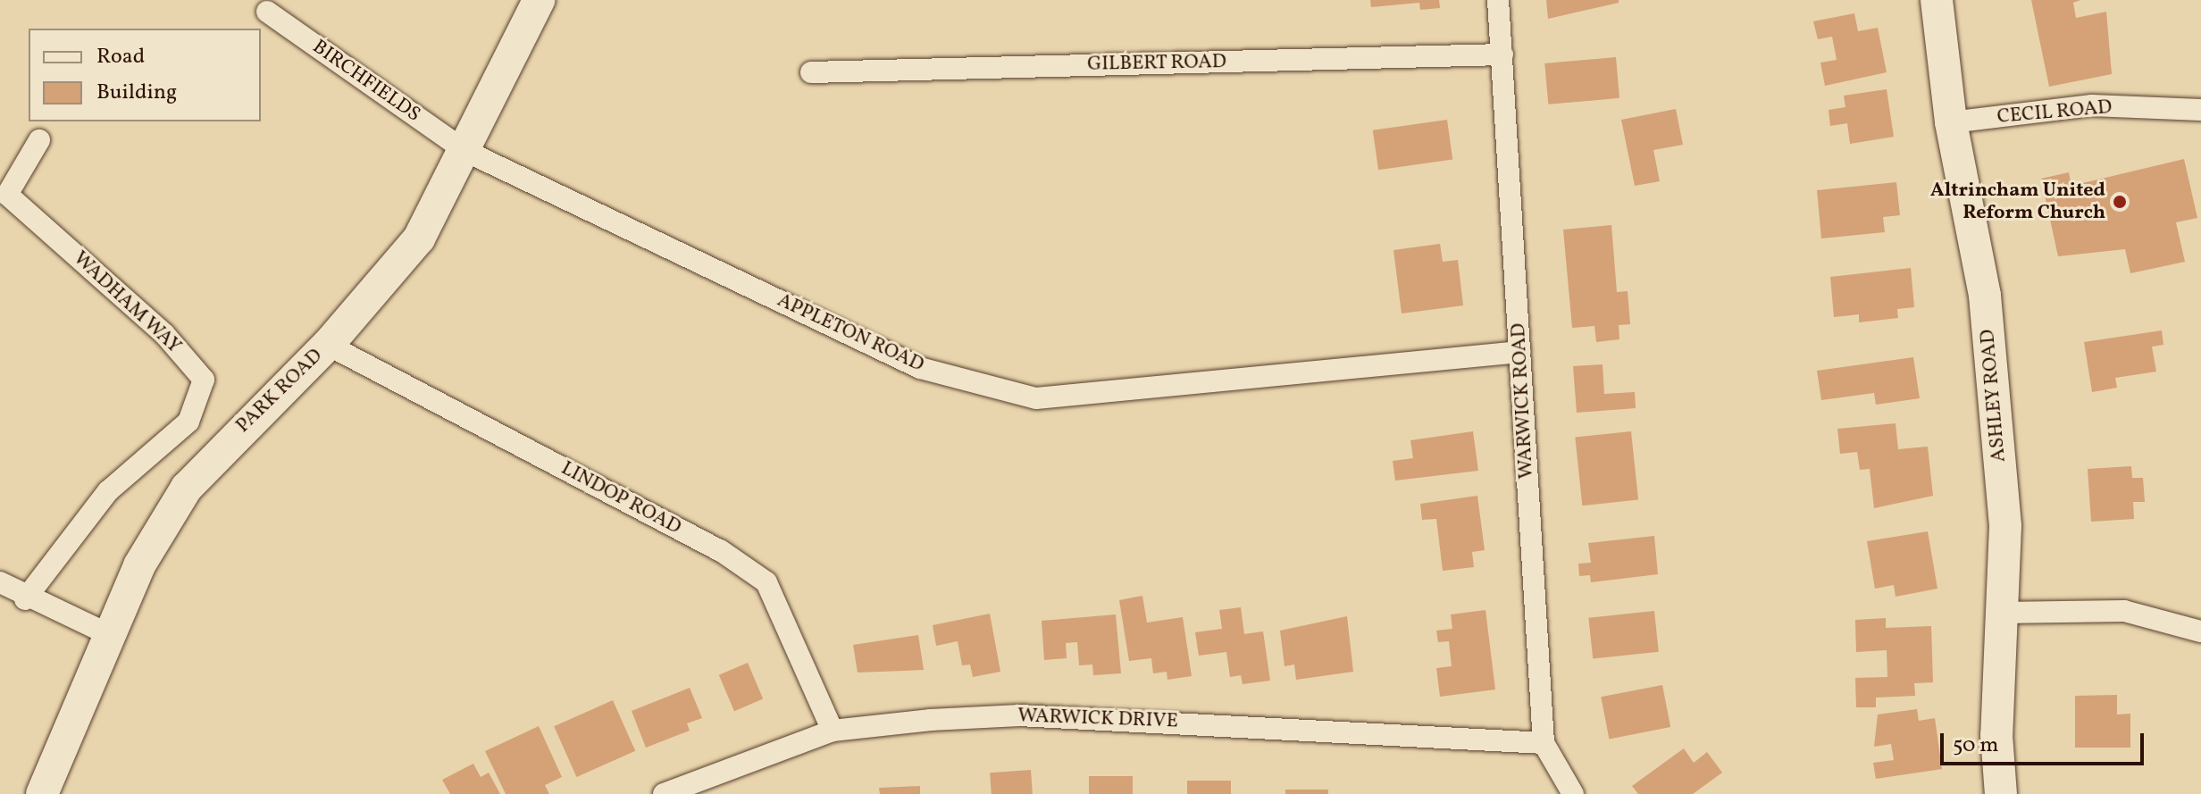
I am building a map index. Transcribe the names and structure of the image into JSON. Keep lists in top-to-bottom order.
{
  "streets": {
    "main road": ["PARK ROAD", "ASHLEY ROAD"],
    "street": [
      "GILBERT ROAD",
      "BIRCHFIELDS",
      "CECIL ROAD",
      "WADHAM WAY",
      "APPLETON ROAD",
      "WARWICK ROAD",
      "LINDOP ROAD",
      "WARWICK DRIVE"
    ]
  },
  "crossings": [
    ["GILBERT ROAD", "WARWICK ROAD"],
    ["BIRCHFIELDS", "APPLETON ROAD"],
    ["BIRCHFIELDS", "PARK ROAD"],
    ["CECIL ROAD", "ASHLEY ROAD"],
    ["APPLETON ROAD", "PARK ROAD"],
    ["APPLETON ROAD", "WARWICK ROAD"],
    ["PARK ROAD", "LINDOP ROAD"],
    ["WARWICK ROAD", "WARWICK DRIVE"],
    ["LINDOP ROAD", "WARWICK DRIVE"]
  ],
  "places": ["Altrincham United Reform Church"],
  "legend": ["Road", "Building"],
  "scale_bar": "50 m"
}
